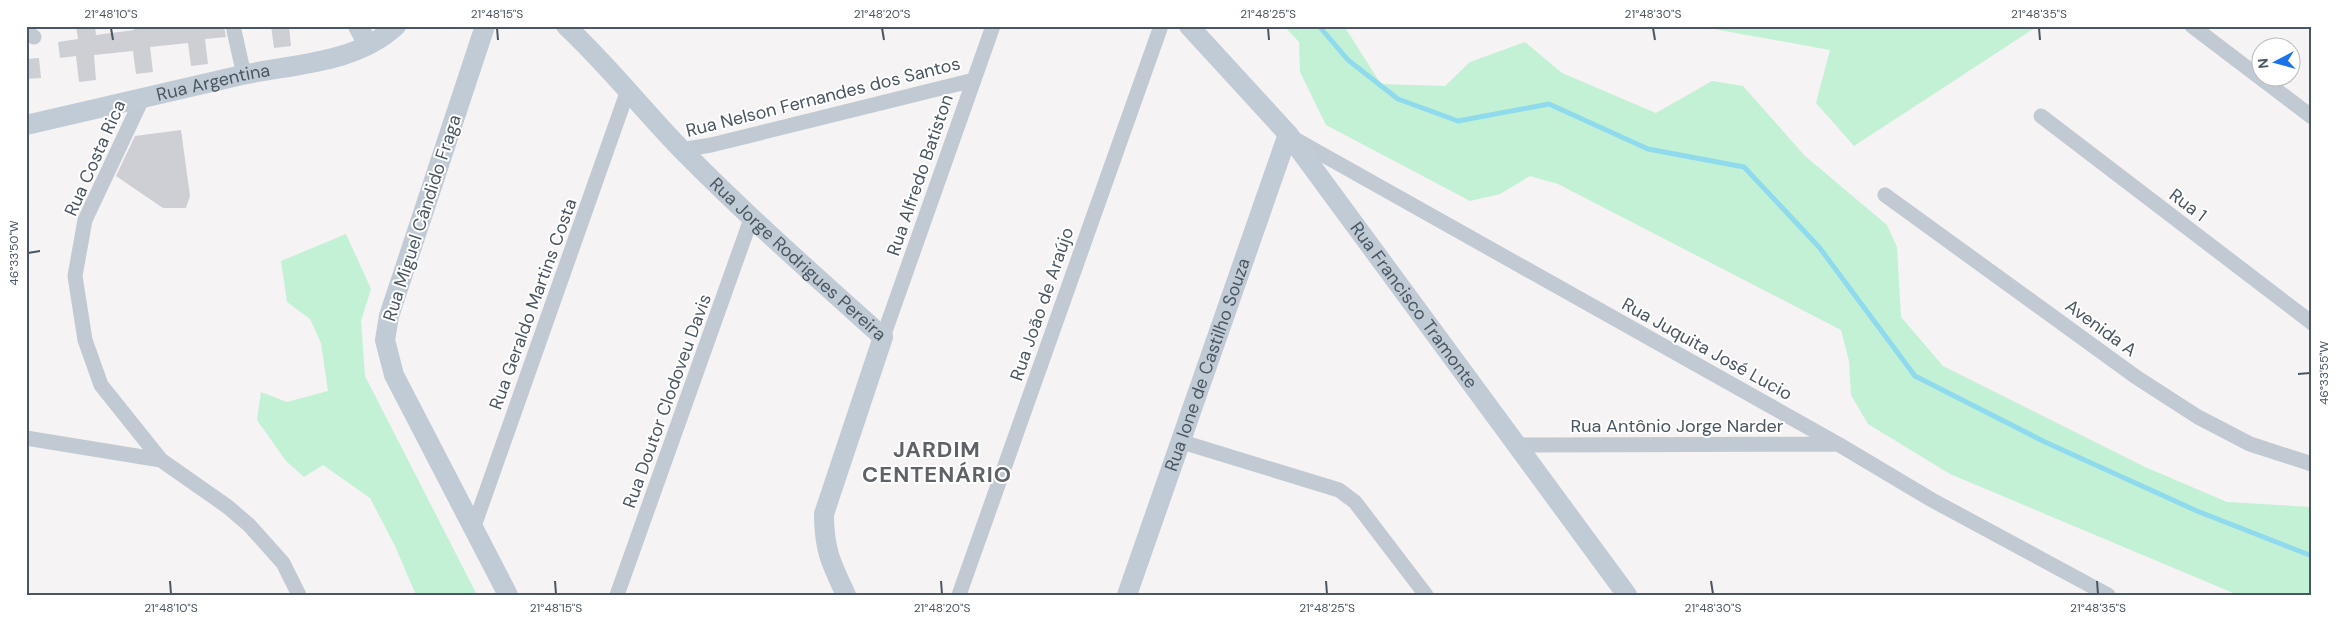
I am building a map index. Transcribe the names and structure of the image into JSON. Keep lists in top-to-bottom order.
{
  "streets": {
    "street": [
      "Rua Argentina",
      "Rua Nelson Fernandes dos Santos",
      "Rua Costa Rica",
      "Rua Alfredo Batiston",
      "Rua 1",
      "Rua Miguel Cândido Fraga",
      "Rua Jorge Rodrigues Pereira",
      "Rua Geraldo Martins Costa",
      "Rua João de Araújo",
      "Rua Francisco Tramonte",
      "Avenida A",
      "Rua Juquita José Lucio",
      "Rua Ione de Castilho Souza",
      "Rua Doutor Clodoveu Davis",
      "Rua Antônio Jorge Narder"
    ]
  },
  "crossings": [
    ["Rua Argentina", "Rua Costa Rica"],
    ["Rua Nelson Fernandes dos Santos", "Rua Alfredo Batiston"],
    ["Rua Nelson Fernandes dos Santos", "Rua Jorge Rodrigues Pereira"],
    ["Rua Alfredo Batiston", "Rua Jorge Rodrigues Pereira"],
    ["Rua Miguel Cândido Fraga", "Rua Geraldo Martins Costa"],
    ["Rua Jorge Rodrigues Pereira", "Rua Geraldo Martins Costa"],
    ["Rua Jorge Rodrigues Pereira", "Rua Doutor Clodoveu Davis"],
    ["Rua Francisco Tramonte", "Rua Juquita José Lucio"],
    ["Rua Francisco Tramonte", "Rua Ione de Castilho Souza"],
    ["Rua Francisco Tramonte", "Rua Antônio Jorge Narder"],
    ["Rua Juquita José Lucio", "Rua Ione de Castilho Souza"],
    ["Rua Juquita José Lucio", "Rua Antônio Jorge Narder"]
  ],
  "districts": ["JARDIM CENTENÁRIO"],
  "north": "left",
  "coordinates": [
    "21°48'10\"S",
    "21°48'15\"S",
    "21°48'20\"S",
    "21°48'25\"S",
    "21°48'30\"S",
    "21°48'35\"S",
    "46°33'50\"W",
    "46°33'55\"W"
  ]
}
